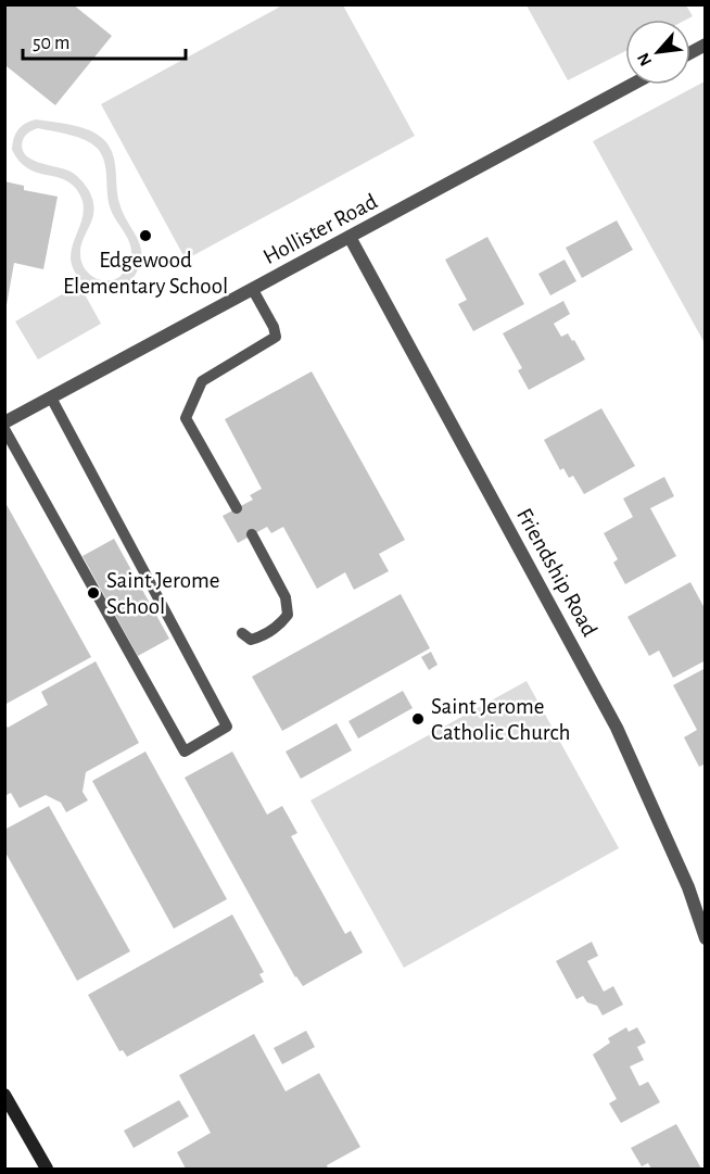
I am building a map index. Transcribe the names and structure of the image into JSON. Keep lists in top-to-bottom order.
{
  "streets": {
    "street": ["Hollister Road", "Friendship Road"]
  },
  "crossings": [
    ["Hollister Road", "Friendship Road"]
  ],
  "places": ["Edgewood Elementary School", "Saint Jerome School", "Saint Jerome Catholic Church"],
  "scale_bar": "50 m",
  "north": "bottom left"
}
